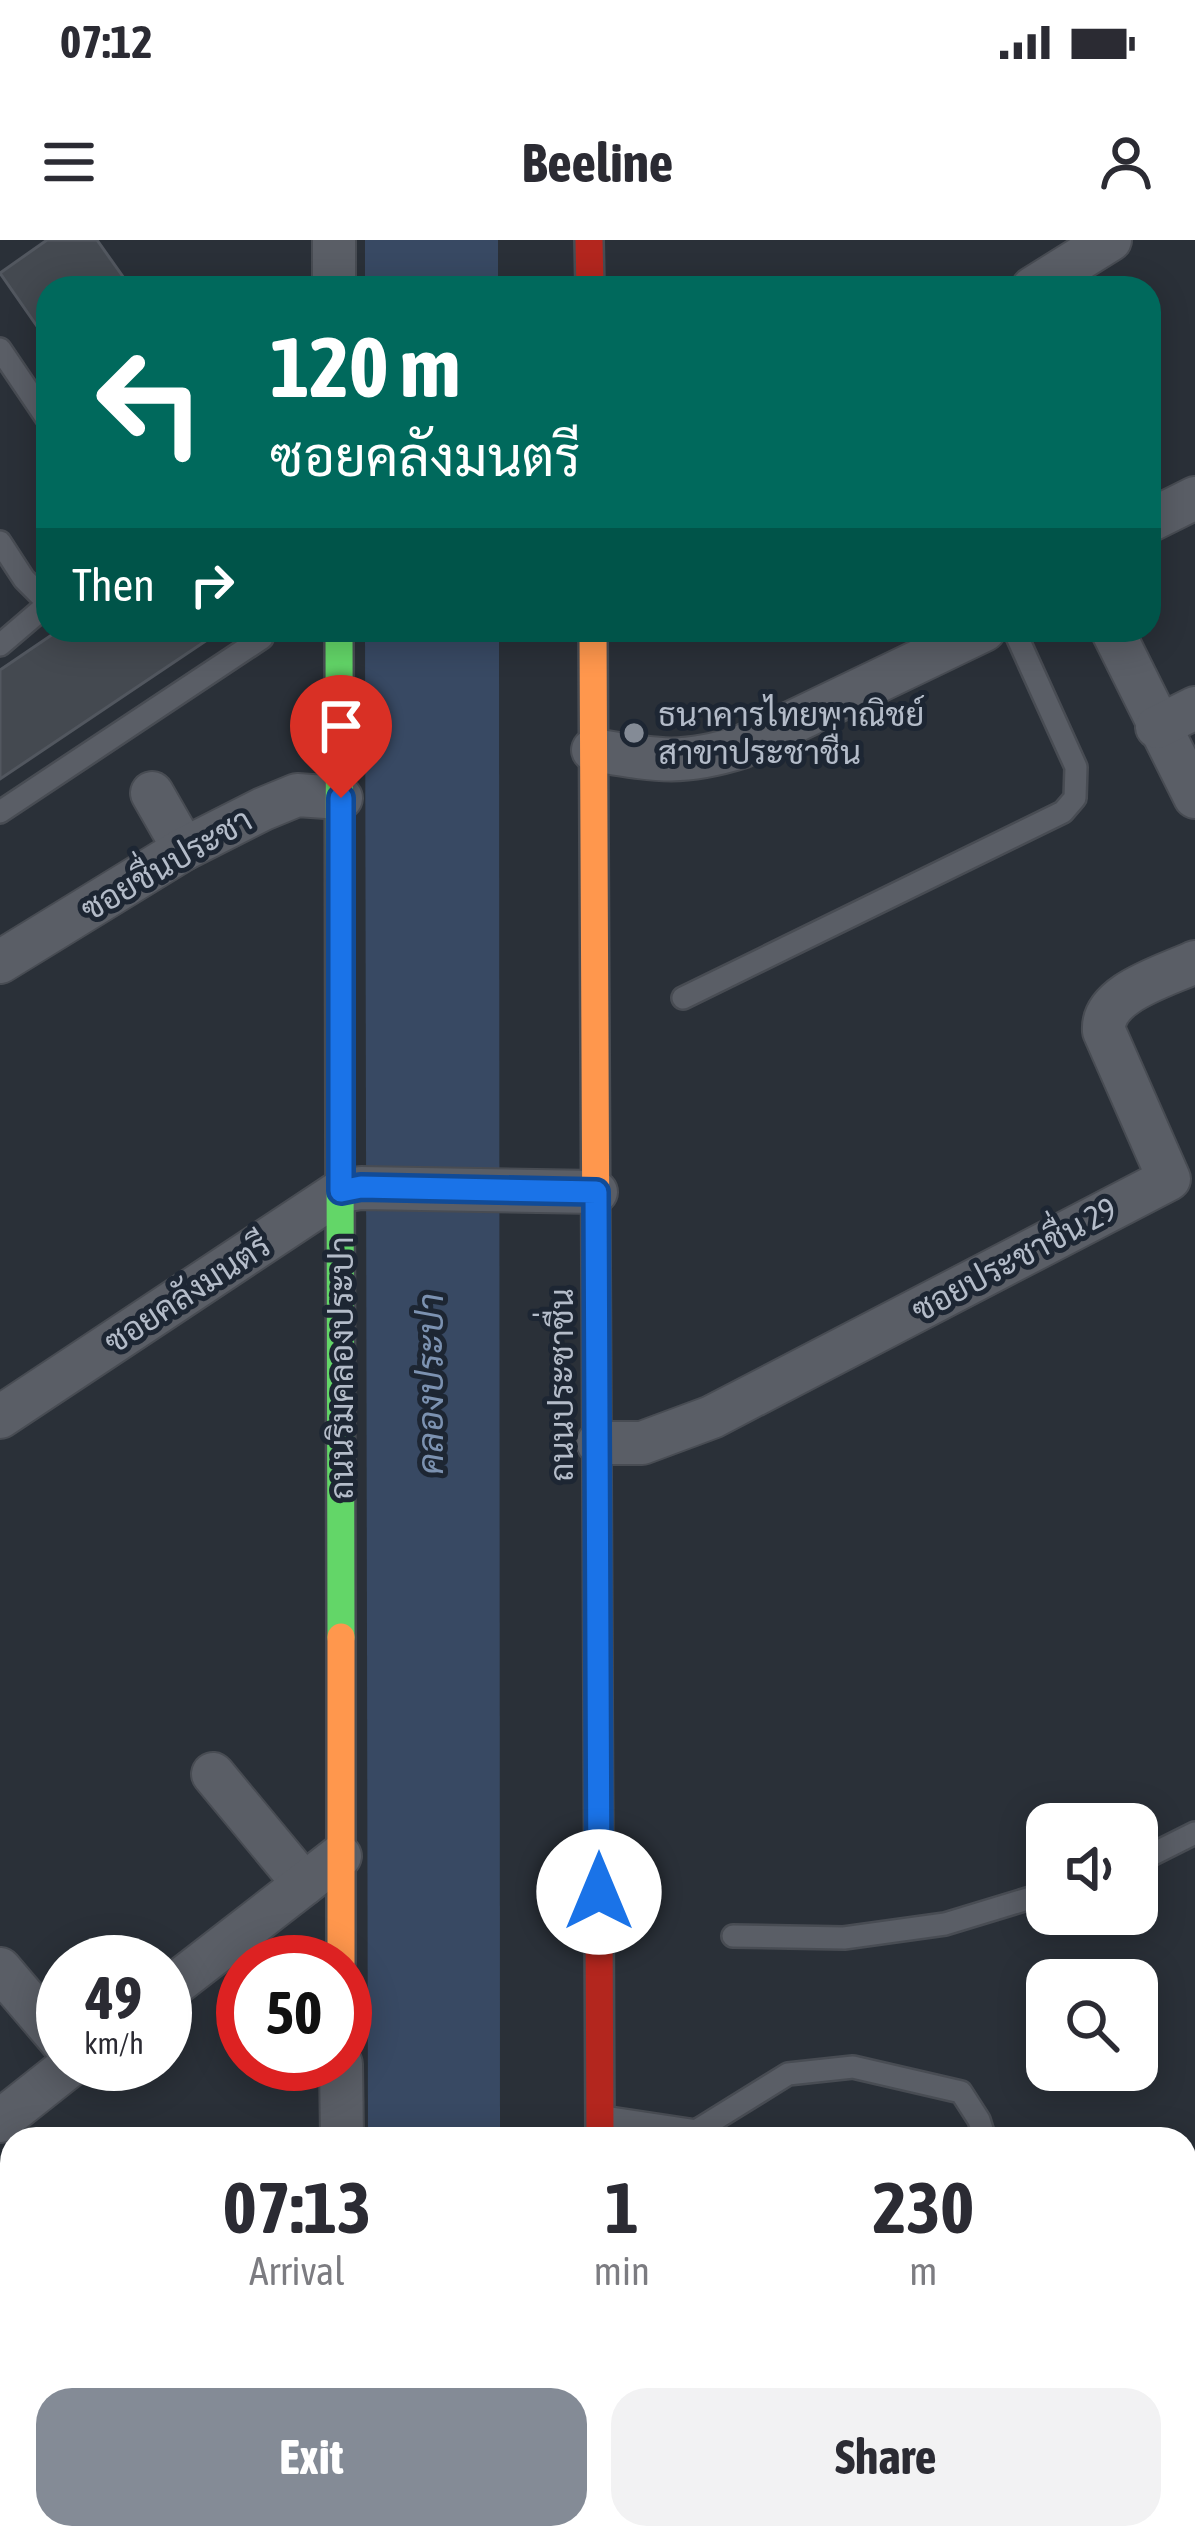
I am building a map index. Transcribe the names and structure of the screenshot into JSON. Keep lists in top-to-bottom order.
{
  "streets": {
    "main road": ["ถนนริมคลองประปา", "ถนนประชาชื่น"],
    "street": ["ซอยชื่นประชา", "ซอยประชาชื่น 29", "ซอยคลังมนตรี"]
  },
  "crossings": [
    ["ซอยชื่นประชา", "ถนนริมคลองประปา"],
    ["ซอยประชาชื่น 29", "ถนนประชาชื่น"],
    ["ซอยคลังมนตรี", "ถนนริมคลองประปา"]
  ],
  "water": ["คลองประปา"],
  "places": ["ธนาคารไทยพาณิชย์ สาขาประชาชื่น"],
  "page": {
    "status": "07:12",
    "header": "Beeline",
    "turn": ["120 m", "ซอยคลังมนตรี"],
    "then": "Then",
    "speed": "49 km/h",
    "limit": "50",
    "eta": [
      "07:13",
      "Arrival",
      "1",
      "min",
      "230",
      "m"
    ],
    "buttons": ["Exit", "Share"]
  }
}
